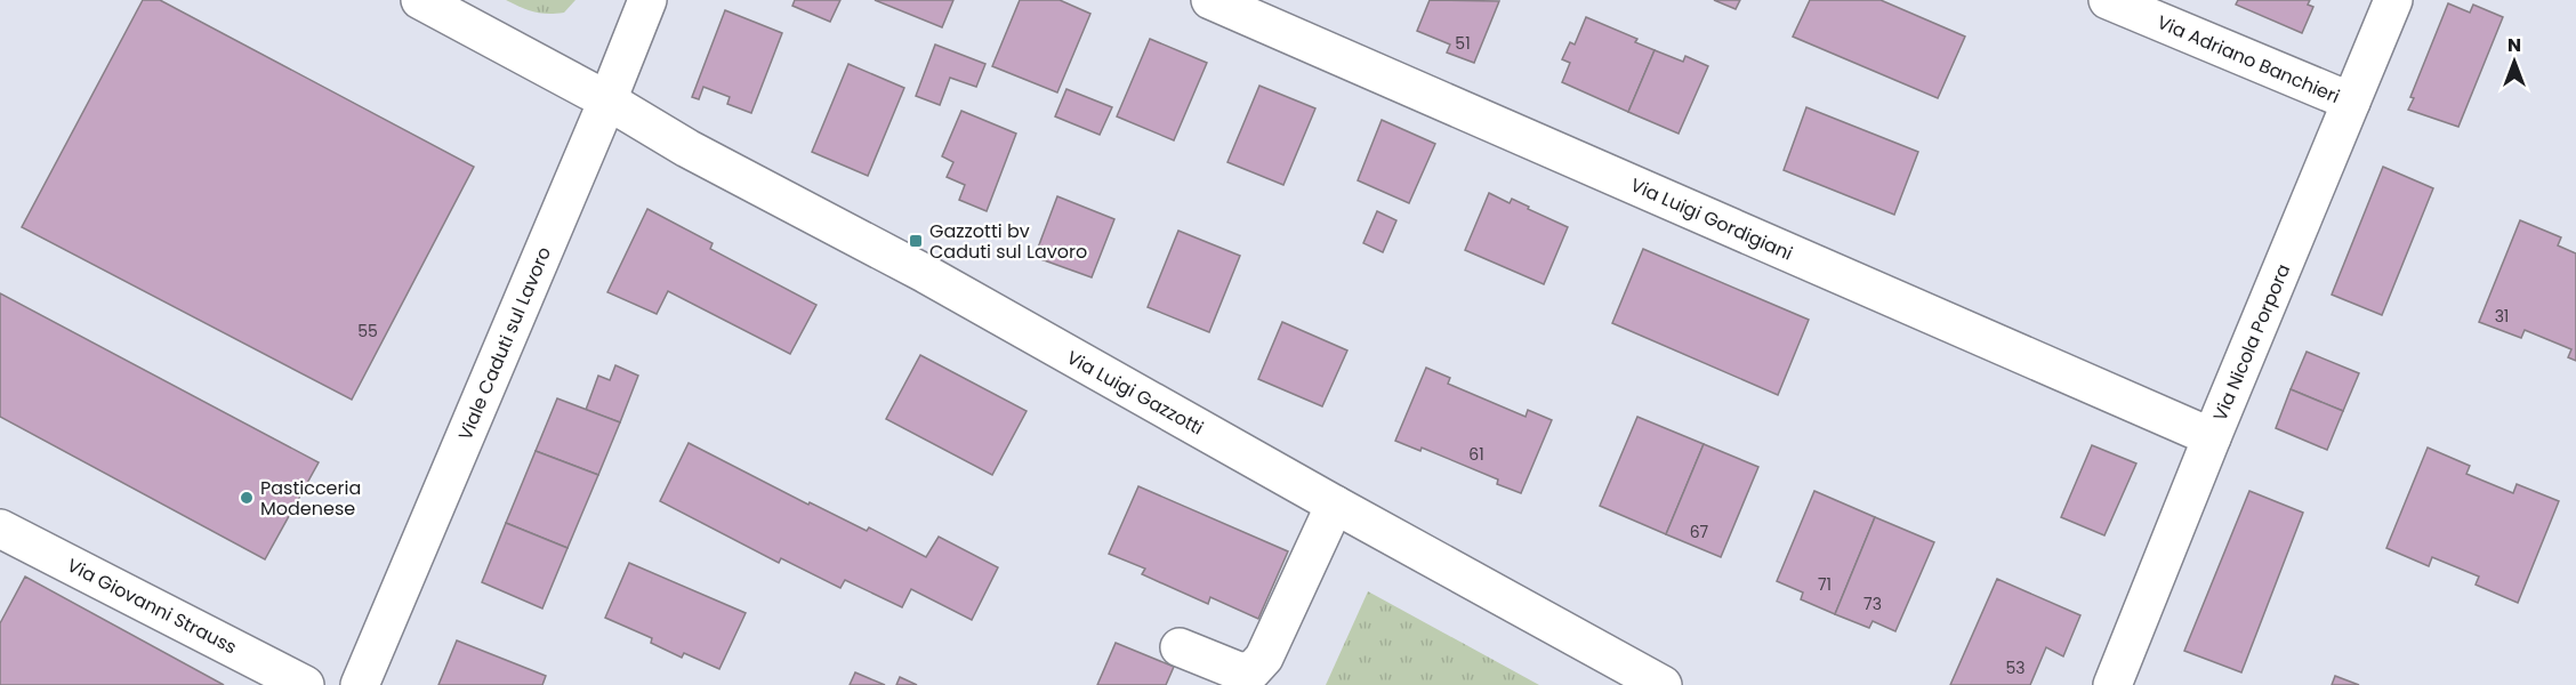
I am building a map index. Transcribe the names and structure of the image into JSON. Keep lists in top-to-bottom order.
{
  "streets": {
    "street": [
      "Via Adriano Banchieri",
      "Via Luigi Gordigiani",
      "Via Nicola Porpora",
      "Viale Caduti sul Lavoro",
      "Via Luigi Gazzotti",
      "Via Giovanni Strauss"
    ]
  },
  "crossings": [
    ["Via Adriano Banchieri", "Via Nicola Porpora"],
    ["Via Luigi Gordigiani", "Via Nicola Porpora"],
    ["Viale Caduti sul Lavoro", "Via Luigi Gazzotti"]
  ],
  "places": {
    "transit": ["Gazzotti bv Caduti sul Lavoro"],
    "other": ["Pasticceria Modenese"]
  },
  "house_numbers": [
    "51",
    "31",
    "55",
    "61",
    "67",
    "71",
    "73",
    "53"
  ],
  "north": "top"
}
